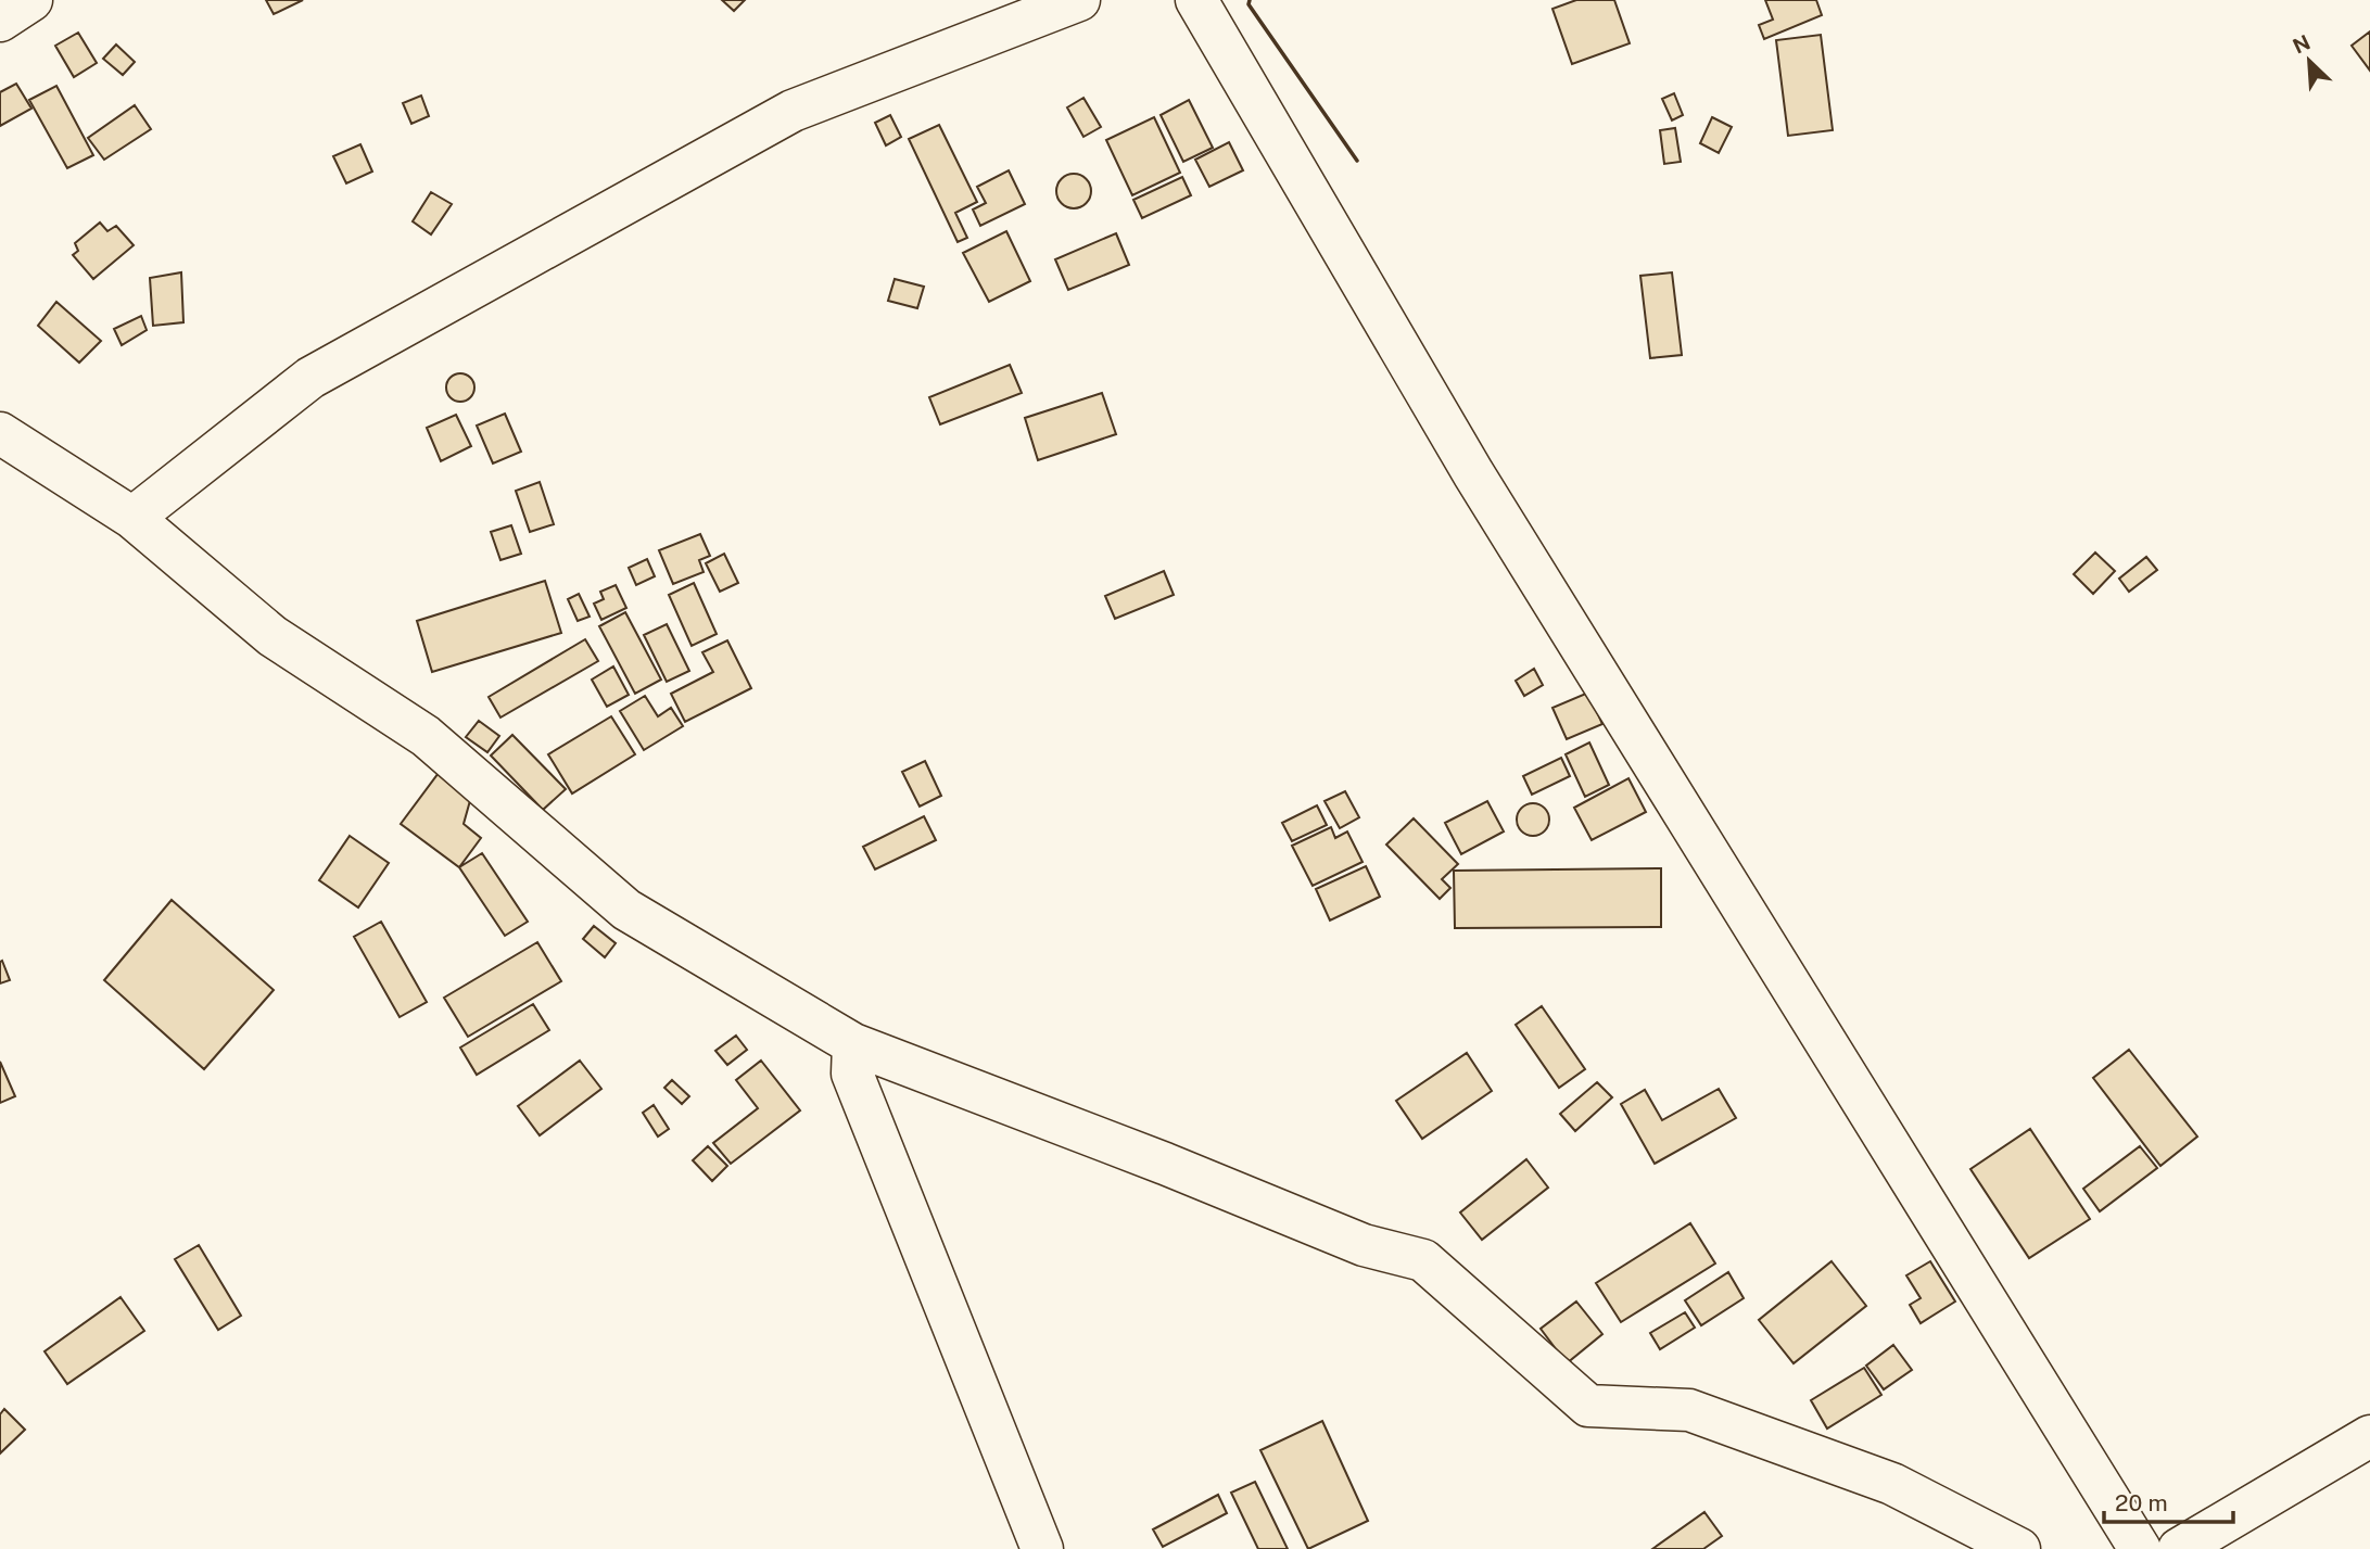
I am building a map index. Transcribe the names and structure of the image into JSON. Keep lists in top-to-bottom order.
{
  "scale_bar": "20 m",
  "north": "top left"
}
